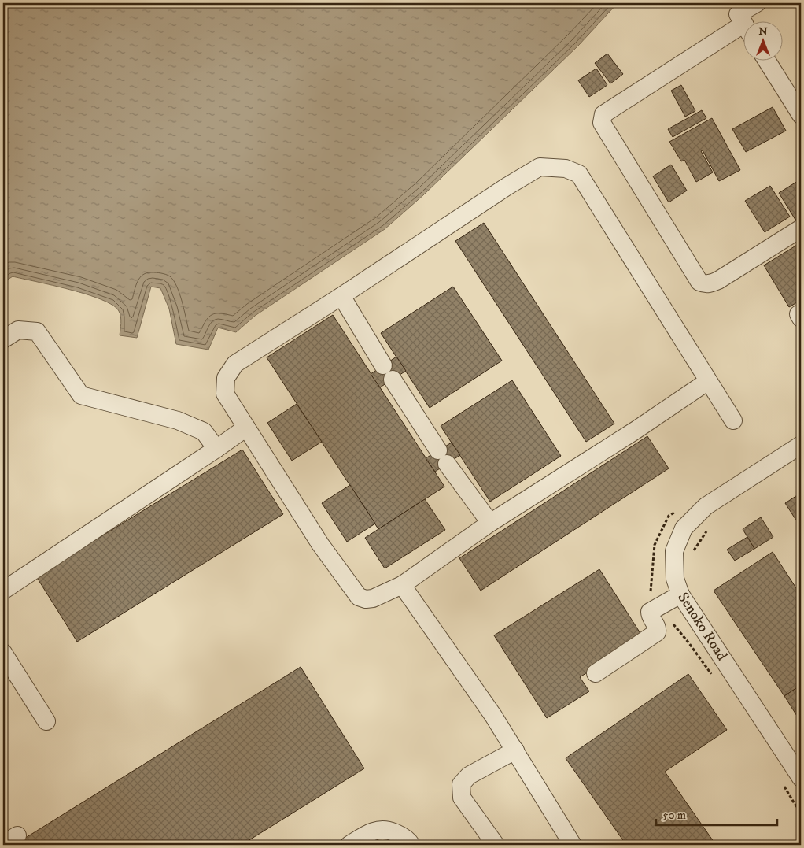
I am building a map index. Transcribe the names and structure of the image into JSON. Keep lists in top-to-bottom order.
{
  "streets": {
    "street": ["Senoko Road"]
  },
  "scale_bar": "50 m",
  "north": "top"
}
